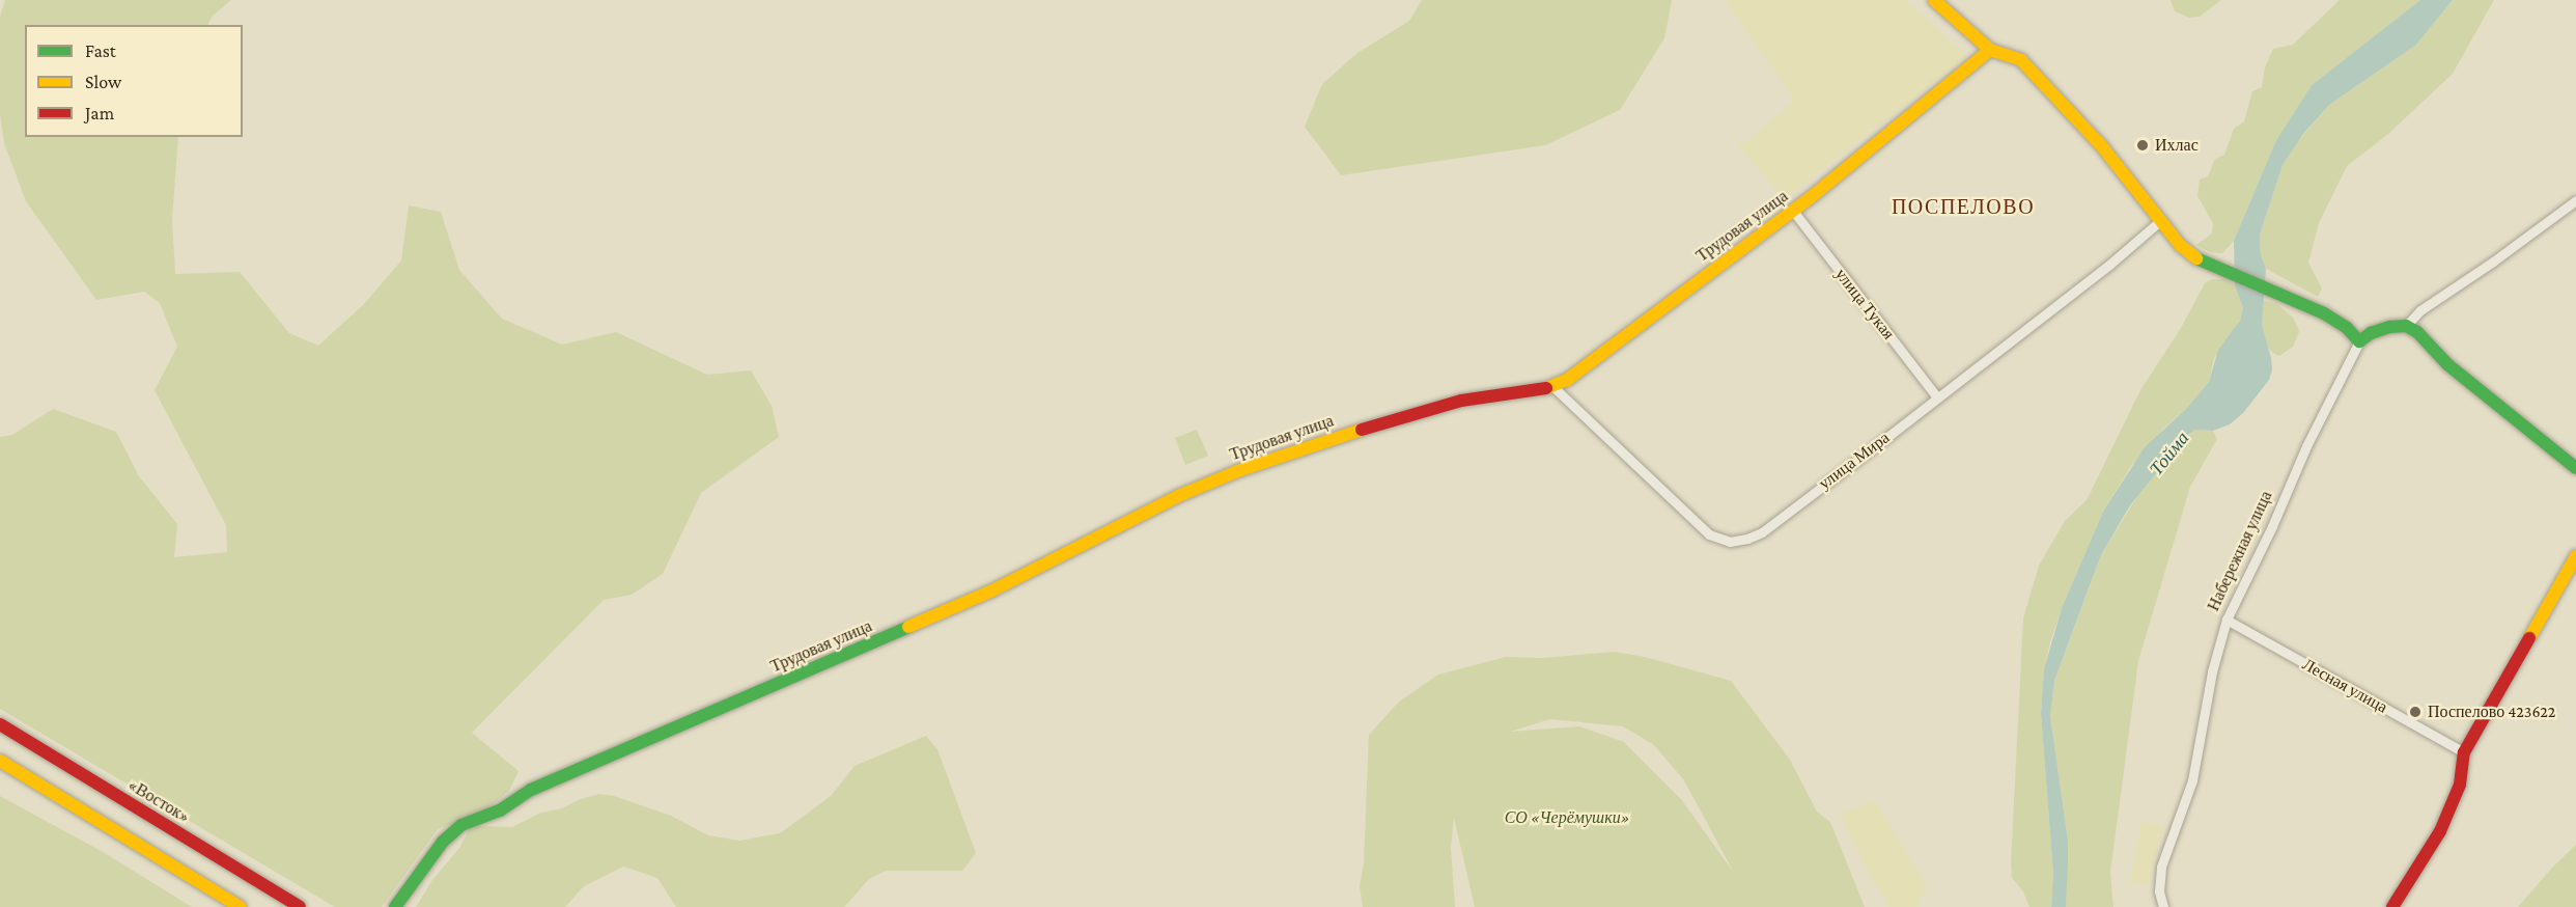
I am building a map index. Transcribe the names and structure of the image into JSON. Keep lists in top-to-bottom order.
{
  "streets": {
    "street": [
      "Трудовая улица",
      "улица Тукая",
      "улица Мира",
      "Набережная улица",
      "Лесная улица",
      "«Восток»"
    ]
  },
  "crossings": [
    ["Трудовая улица", "улица Тукая"],
    ["Трудовая улица", "улица Мира"],
    ["улица Тукая", "улица Мира"],
    ["Набережная улица", "Лесная улица"]
  ],
  "districts": ["ПОСПЕЛОВО"],
  "water": ["Тойма"],
  "parks": ["СО «Черёмушки»"],
  "places": ["Ихлас", "Поспелово 423622"],
  "legend": ["Fast", "Slow", "Jam"]
}
